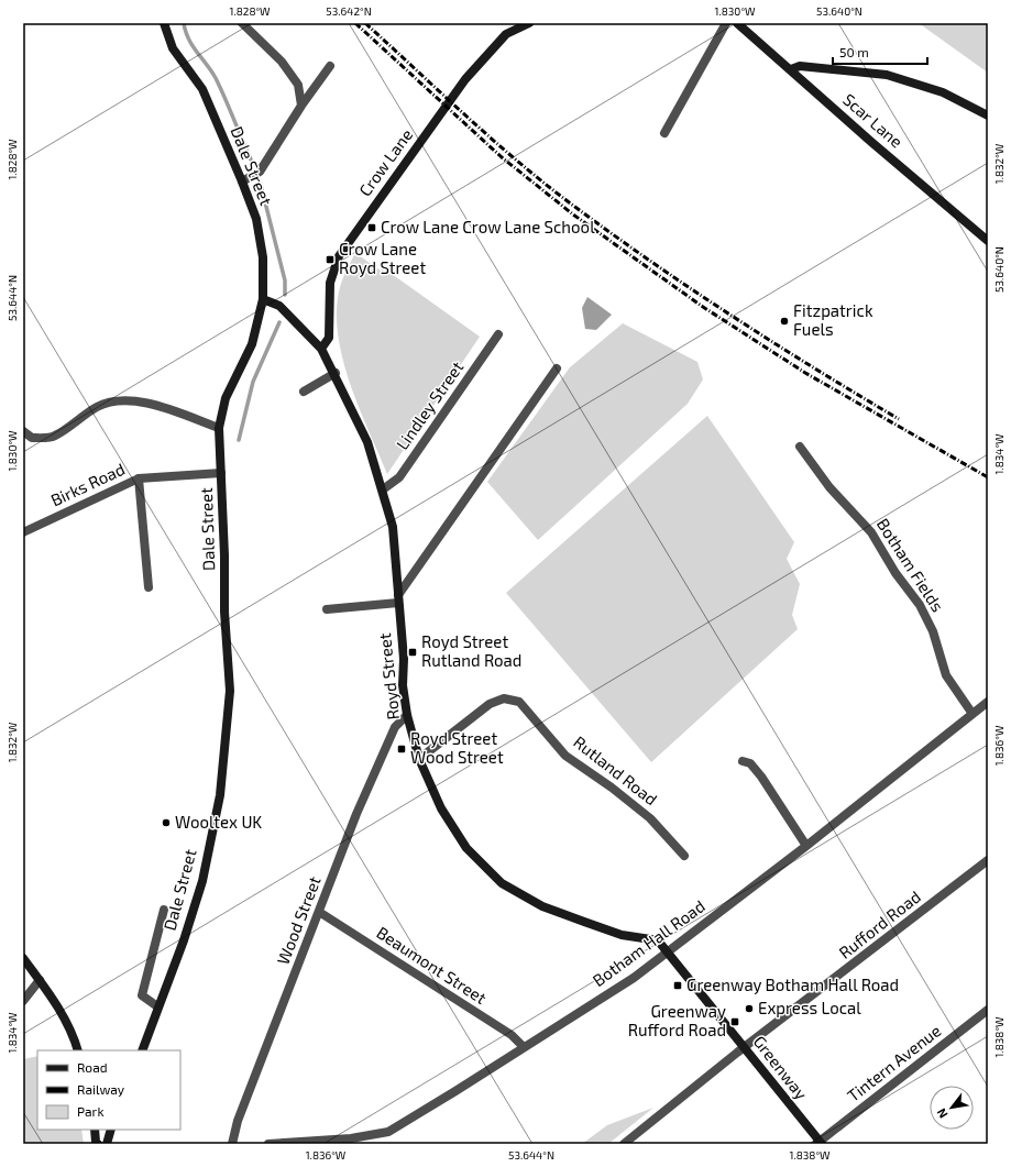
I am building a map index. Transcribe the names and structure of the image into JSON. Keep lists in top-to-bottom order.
{
  "streets": {
    "street": [
      "Scar Lane",
      "Crow Lane",
      "Dale Street",
      "Lindley Street",
      "Birks Road",
      "Botham Fields",
      "Royd Street",
      "Rutland Road",
      "Wood Street",
      "Rufford Road",
      "Botham Hall Road",
      "Beaumont Street",
      "Tintern Avenue",
      "Greenway"
    ]
  },
  "crossings": [
    ["Crow Lane", "Royd Street"],
    ["Dale Street", "Birks Road"],
    ["Dale Street", "Royd Street"],
    ["Lindley Street", "Royd Street"],
    ["Botham Fields", "Botham Hall Road"],
    ["Royd Street", "Rutland Road"],
    ["Royd Street", "Wood Street"],
    ["Royd Street", "Botham Hall Road"],
    ["Royd Street", "Greenway"],
    ["Wood Street", "Beaumont Street"],
    ["Rufford Road", "Greenway"],
    ["Botham Hall Road", "Beaumont Street"],
    ["Botham Hall Road", "Greenway"],
    ["Tintern Avenue", "Greenway"]
  ],
  "places": {
    "transit": [
      "Crow Lane Crow Lane School",
      "Crow Lane Royd Street",
      "Royd Street Rutland Road",
      "Royd Street Wood Street",
      "Greenway Botham Hall Road",
      "Greenway Rufford Road"
    ],
    "other": ["Fitzpatrick Fuels", "Wooltex UK", "Express Local"]
  },
  "legend": ["Road", "Railway", "Park"],
  "scale_bar": "50 m",
  "north": "bottom left",
  "coordinates": [
    "1.828°W",
    "53.642°N",
    "1.830°W",
    "53.640°N",
    "1.832°W",
    "53.644°N",
    "1.834°W",
    "1.836°W",
    "1.838°W"
  ]
}
